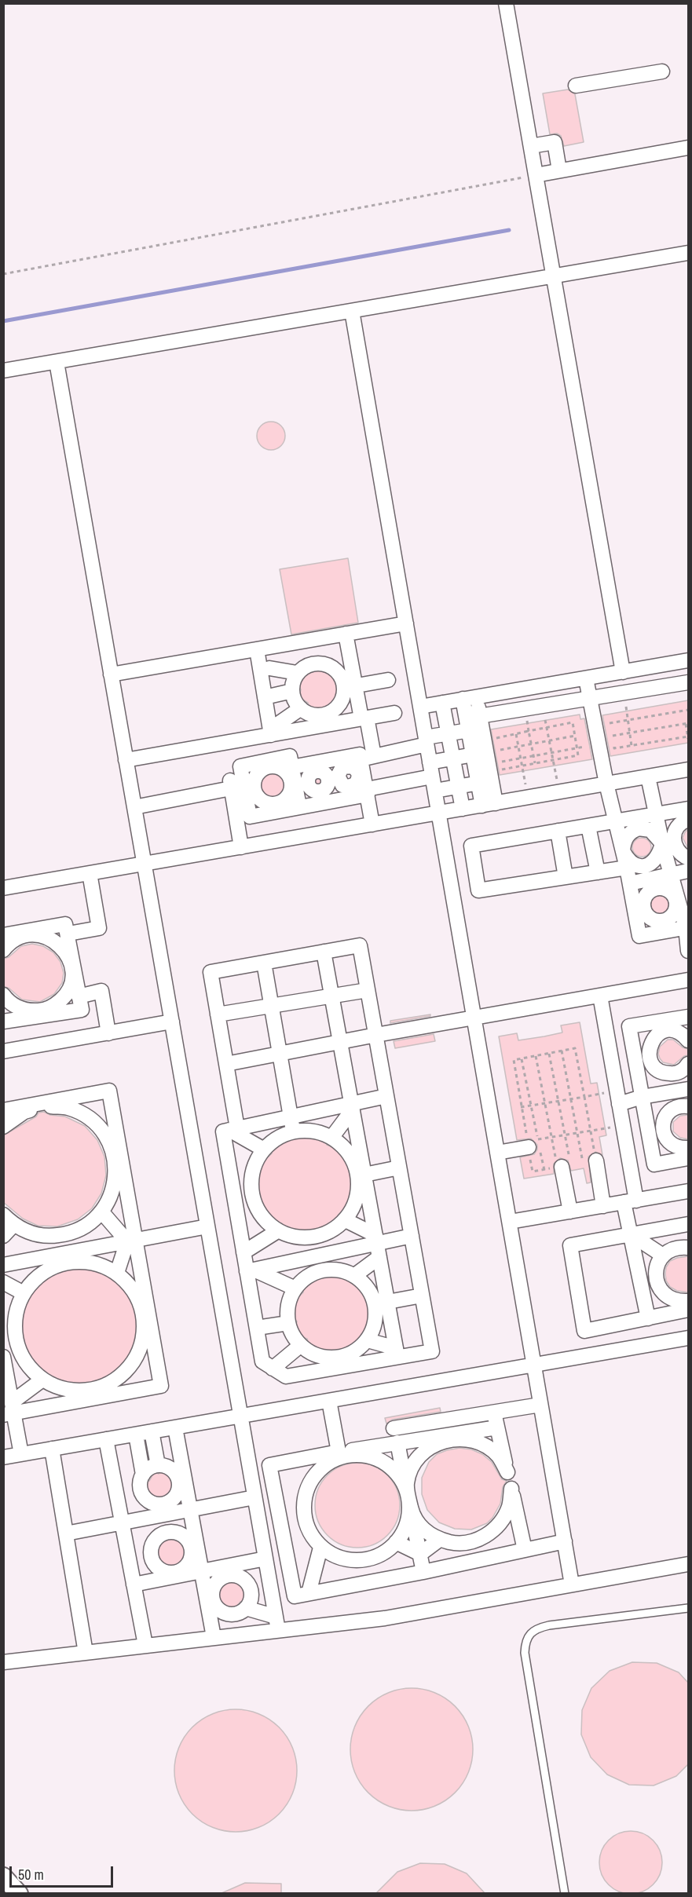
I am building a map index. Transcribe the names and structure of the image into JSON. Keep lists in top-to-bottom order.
{
  "scale_bar": "50 m"
}
